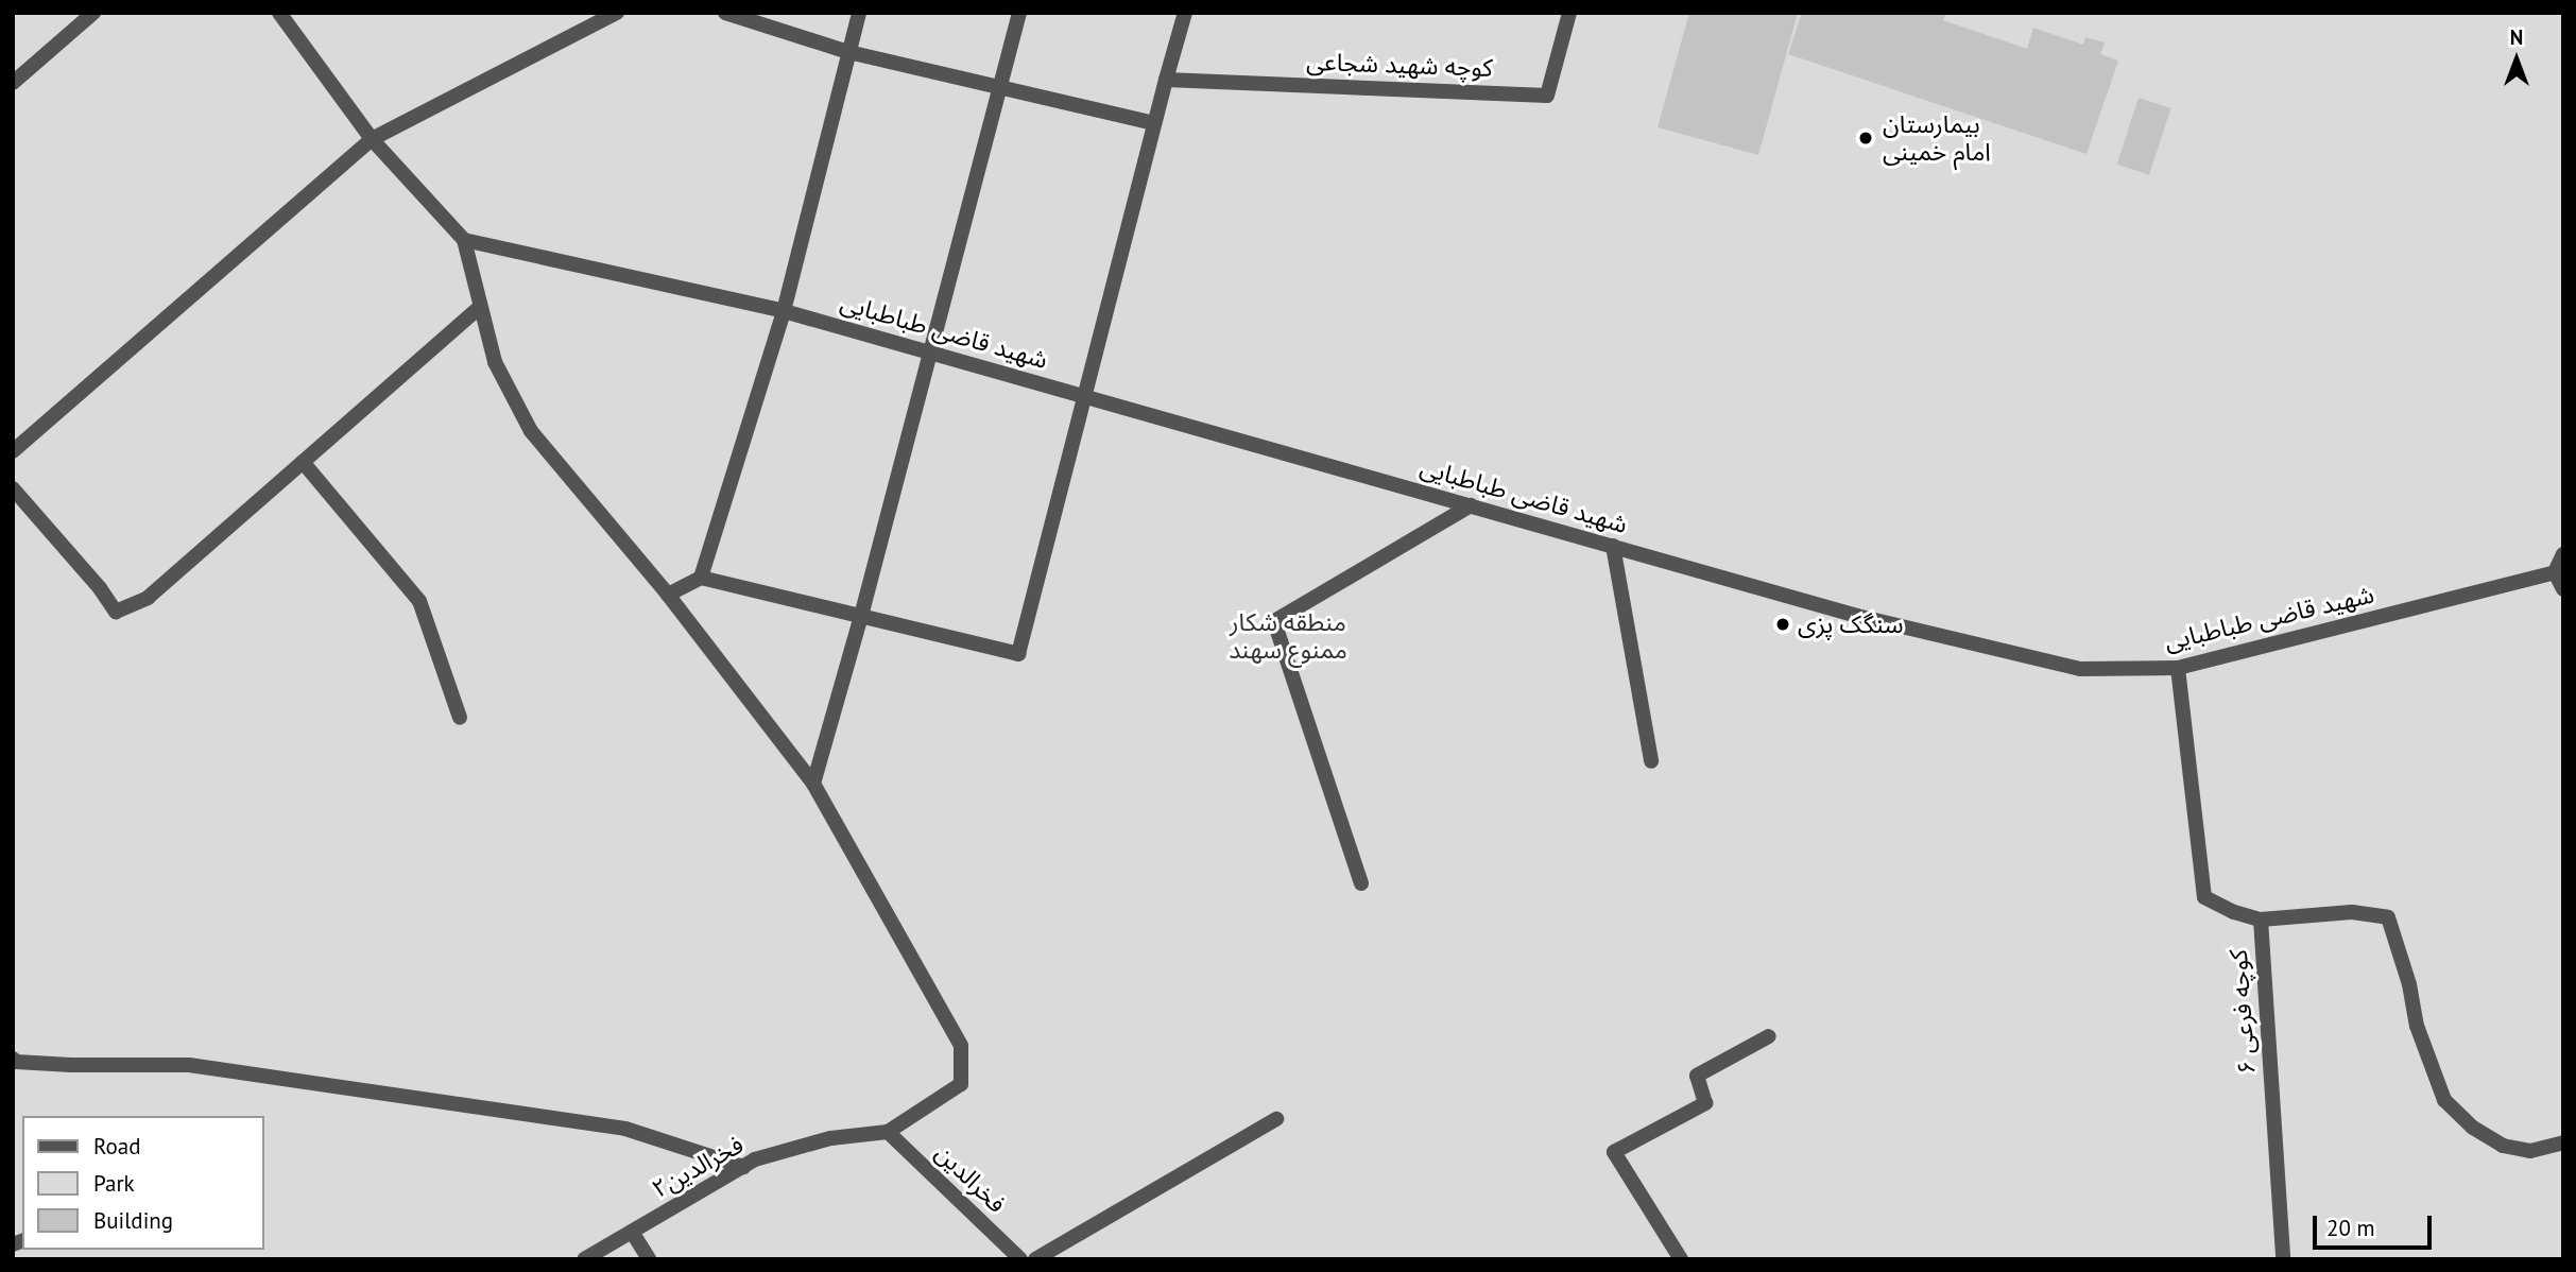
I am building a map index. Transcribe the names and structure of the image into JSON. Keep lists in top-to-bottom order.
{
  "streets": {
    "street": [
      "کوچه شهید شجاعی",
      "شهید قاضی طباطبایی",
      "کوچه فرعی ۶",
      "فخرالدین۲",
      "فخرالدین"
    ]
  },
  "crossings": [
    ["شهید قاضی طباطبایی", "کوچه فرعی ۶"],
    ["فخرالدین۲", "فخرالدین"]
  ],
  "parks": ["منطقه شکار ممنوع سهند"],
  "places": ["بیمارستان امام خمینی", "سنگک پزی"],
  "legend": ["Road", "Park", "Building"],
  "scale_bar": "20 m",
  "north": "top"
}
